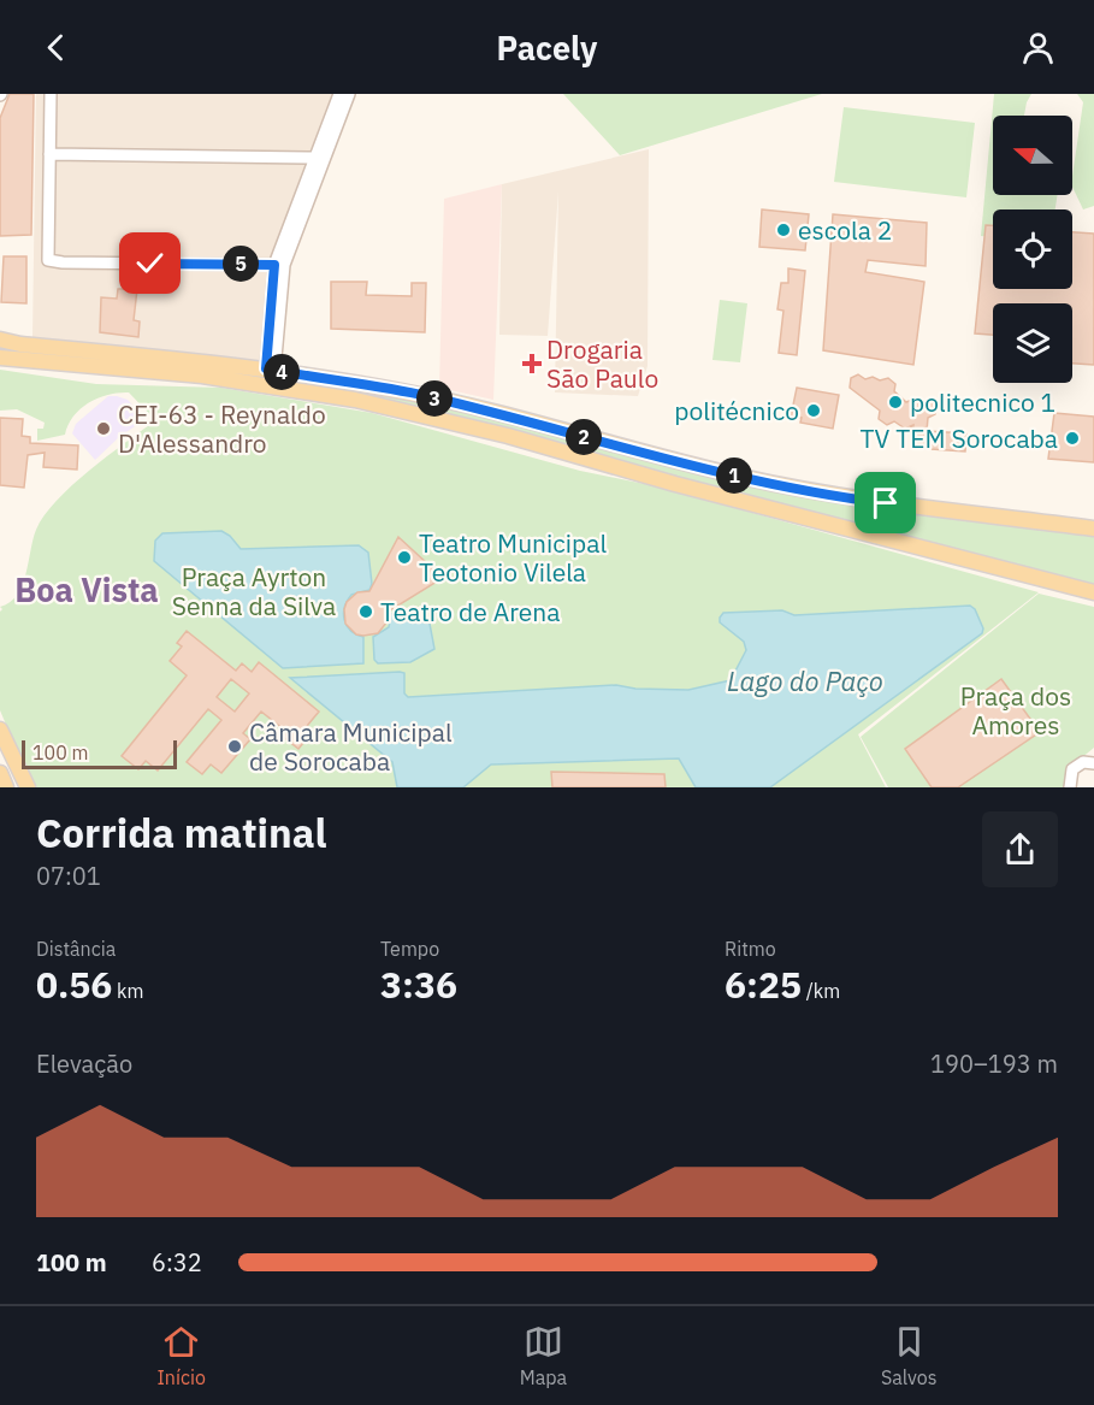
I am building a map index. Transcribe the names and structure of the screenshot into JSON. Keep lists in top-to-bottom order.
{
  "districts": ["Boa Vista"],
  "water": ["Lago do Paço"],
  "parks": ["Praça Ayrton Senna da Silva", "Praça dos Amores"],
  "places": {
    "other": [
      "escola 2",
      "politecnico 1",
      "politécnico",
      "CEI-63 - Reynaldo D'Alessandro",
      "TV TEM Sorocaba",
      "Teatro Municipal Teotonio Vilela",
      "Teatro de Arena",
      "Câmara Municipal de Sorocaba"
    ],
    "health": ["Drogaria São Paulo"]
  },
  "scale_bar": "100 m",
  "north": "left",
  "page": {
    "header": "Pacely",
    "pins": [
      "5",
      "4",
      "3",
      "2",
      "1"
    ],
    "scale": "100 m",
    "heading": ["Corrida matinal", "07:01"],
    "stats": [
      ["Distância", "0.56 km"],
      ["Tempo", "3:36"],
      ["Ritmo", "6:25 /km"]
    ],
    "chart": ["Elevação", "190–193 m"],
    "list": [
      {
        "name": "100 m",
        "note": "6:32"
      }
    ],
    "tabs": ["Início", "Mapa", "Salvos"]
  }
}
